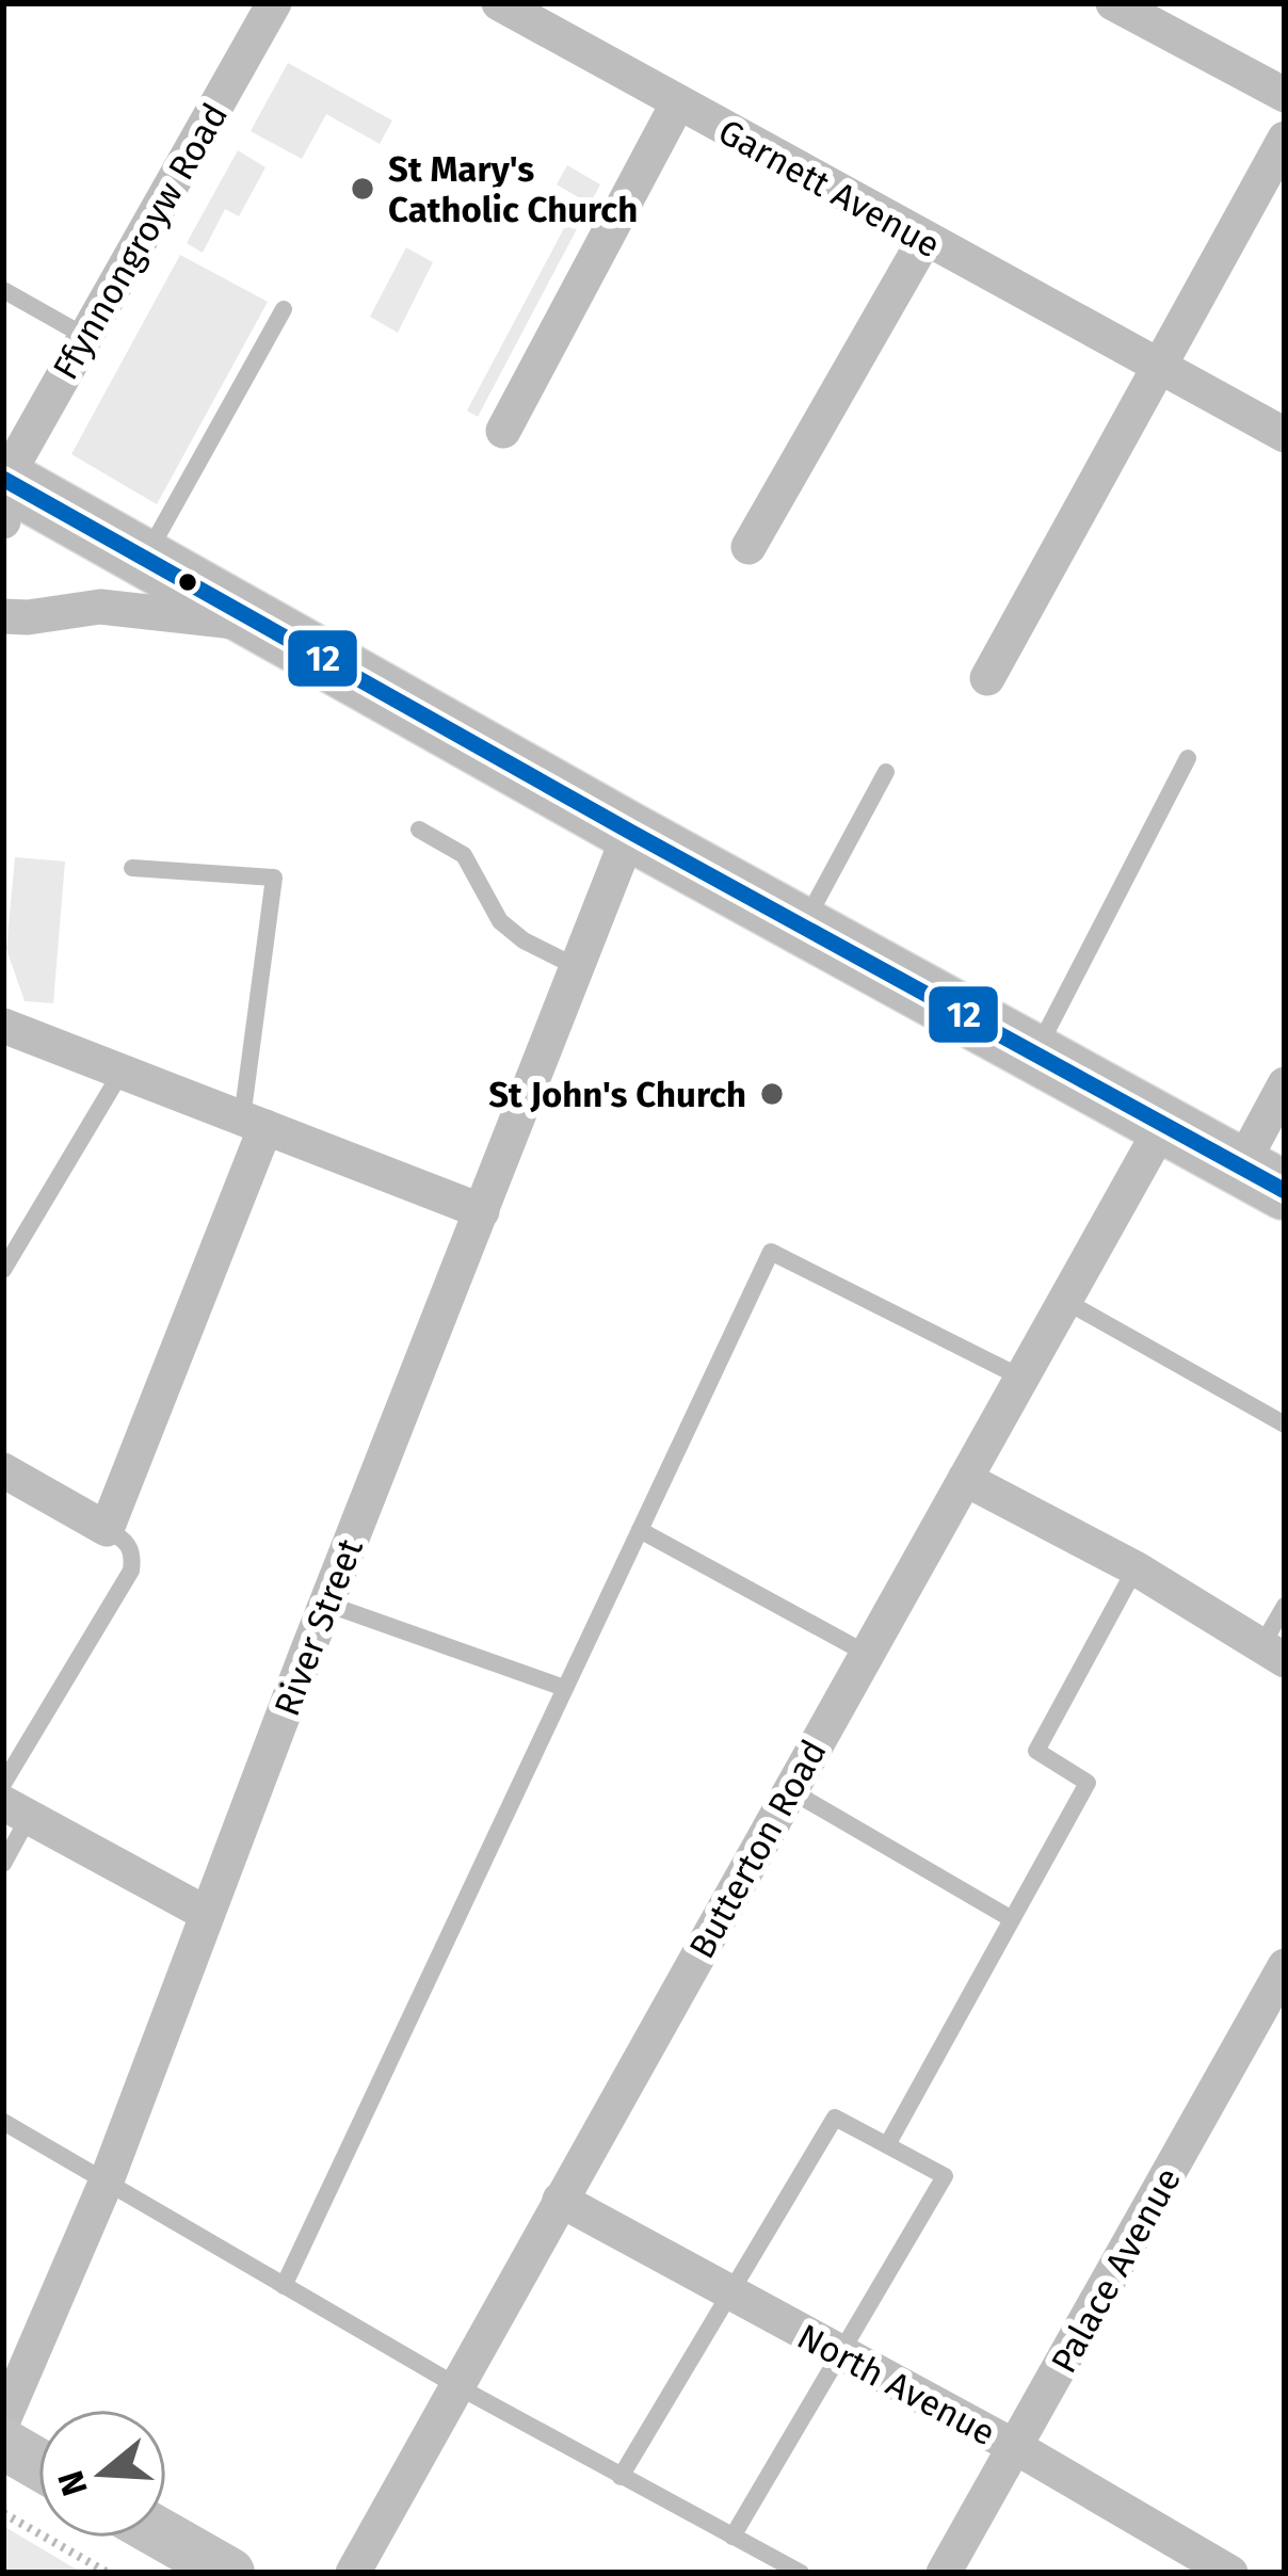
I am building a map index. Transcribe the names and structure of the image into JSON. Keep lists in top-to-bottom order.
{
  "streets": {
    "street": [
      "Garnett Avenue",
      "Ffynnongroyw Road",
      "River Street",
      "Butterton Road",
      "Palace Avenue",
      "North Avenue"
    ]
  },
  "crossings": [
    ["Butterton Road", "North Avenue"],
    ["Palace Avenue", "North Avenue"]
  ],
  "places": ["St Mary's Catholic Church", "St John's Church"],
  "lines": ["transit line 12"],
  "north": "left"
}
